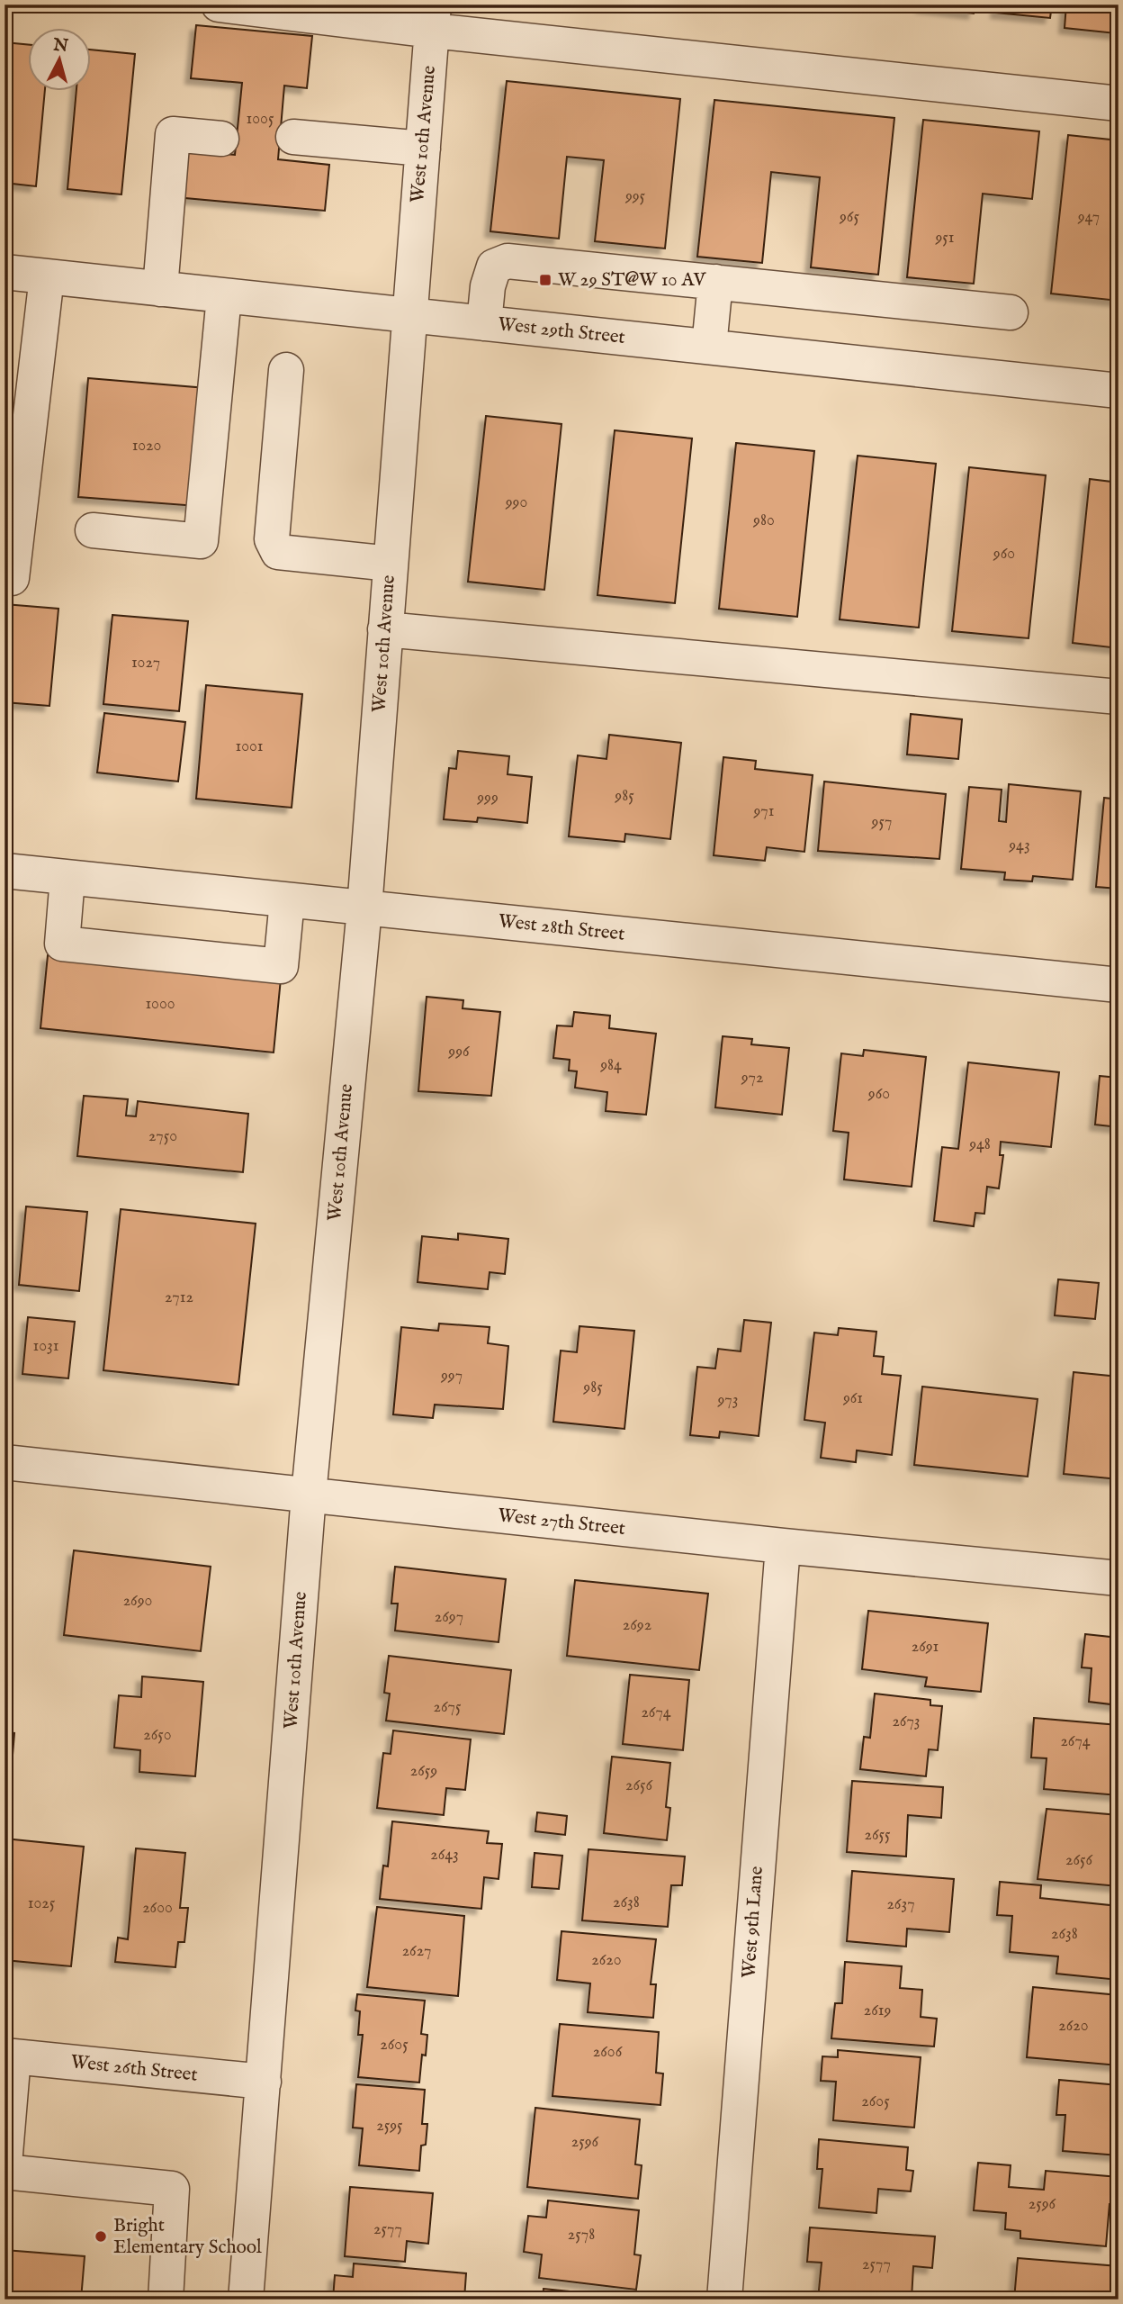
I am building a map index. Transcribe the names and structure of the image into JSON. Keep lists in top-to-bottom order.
{
  "streets": {
    "street": [
      "West 10th Avenue",
      "West 29th Street",
      "West 28th Street",
      "West 27th Street",
      "West 9th Lane",
      "West 26th Street"
    ]
  },
  "crossings": [
    ["West 10th Avenue", "West 29th Street"],
    ["West 10th Avenue", "West 28th Street"],
    ["West 10th Avenue", "West 27th Street"],
    ["West 10th Avenue", "West 26th Street"],
    ["West 27th Street", "West 9th Lane"]
  ],
  "places": {
    "transit": ["W 29 ST@W 10 AV"],
    "other": ["Bright Elementary School"]
  },
  "house_numbers": [
    "1005",
    "995",
    "965",
    "947",
    "951",
    "1020",
    "990",
    "980",
    "960",
    "1027",
    "1001",
    "985",
    "999",
    "971",
    "957",
    "943",
    "1000",
    "996",
    "984",
    "972",
    "960",
    "2750",
    "948",
    "2712",
    "1031",
    "997",
    "985",
    "961",
    "973",
    "2690",
    "2697",
    "2692",
    "2691",
    "2675",
    "2674",
    "2673",
    "2650",
    "2674",
    "2659",
    "2656",
    "2655",
    "2643",
    "2656",
    "2638",
    "1025",
    "2637",
    "2600",
    "2638",
    "2627",
    "2620",
    "2619",
    "2620",
    "2605",
    "2606",
    "2605",
    "2595",
    "2596",
    "2596",
    "2577",
    "2578",
    "2577"
  ],
  "north": "top"
}
